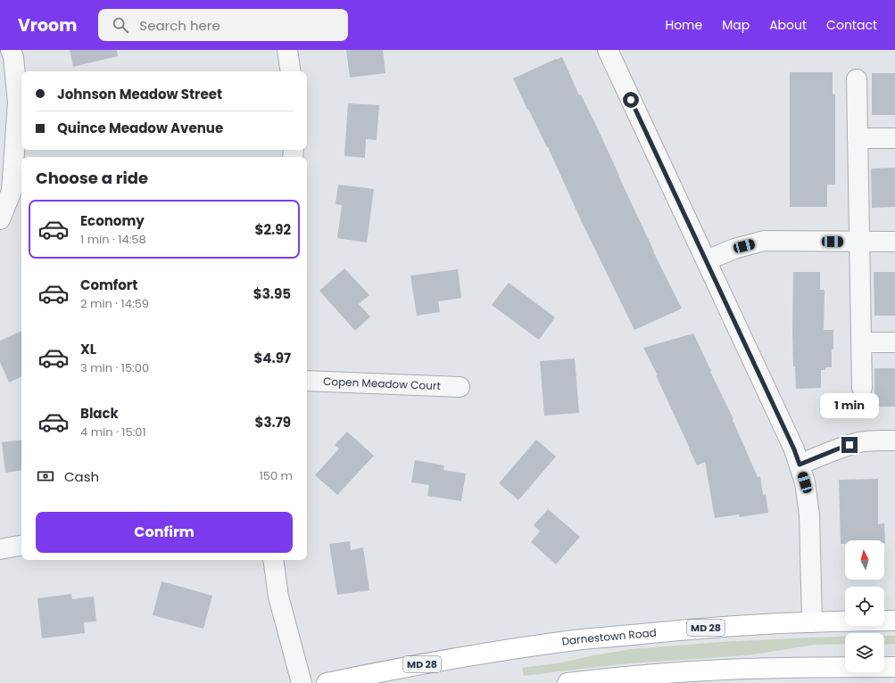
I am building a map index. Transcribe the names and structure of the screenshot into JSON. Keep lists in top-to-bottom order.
{
  "streets": {
    "main road": ["MD 28", "Darnestown Road"],
    "street": ["Copen Meadow Court"]
  },
  "north": "top",
  "page": {
    "header": "Vroom",
    "search": "Search here",
    "nav": [
      "Home",
      "Map",
      "About",
      "Contact"
    ],
    "banner": ["Johnson Meadow Street", "Quince Meadow Avenue"],
    "heading": "Choose a ride",
    "list": [
      {
        "name": "Economy",
        "note": "1 min · 14:58",
        "value": "$2.92"
      },
      {
        "name": "Comfort",
        "note": "2 min · 14:59",
        "value": "$3.95"
      },
      {
        "name": "XL",
        "note": "3 min · 15:00",
        "value": "$4.97"
      },
      {
        "name": "Black",
        "note": "4 min · 15:01",
        "value": "$3.79"
      }
    ],
    "bubble": "1 min",
    "pay": ["Cash", "150 m"],
    "buttons": "Confirm"
  }
}
